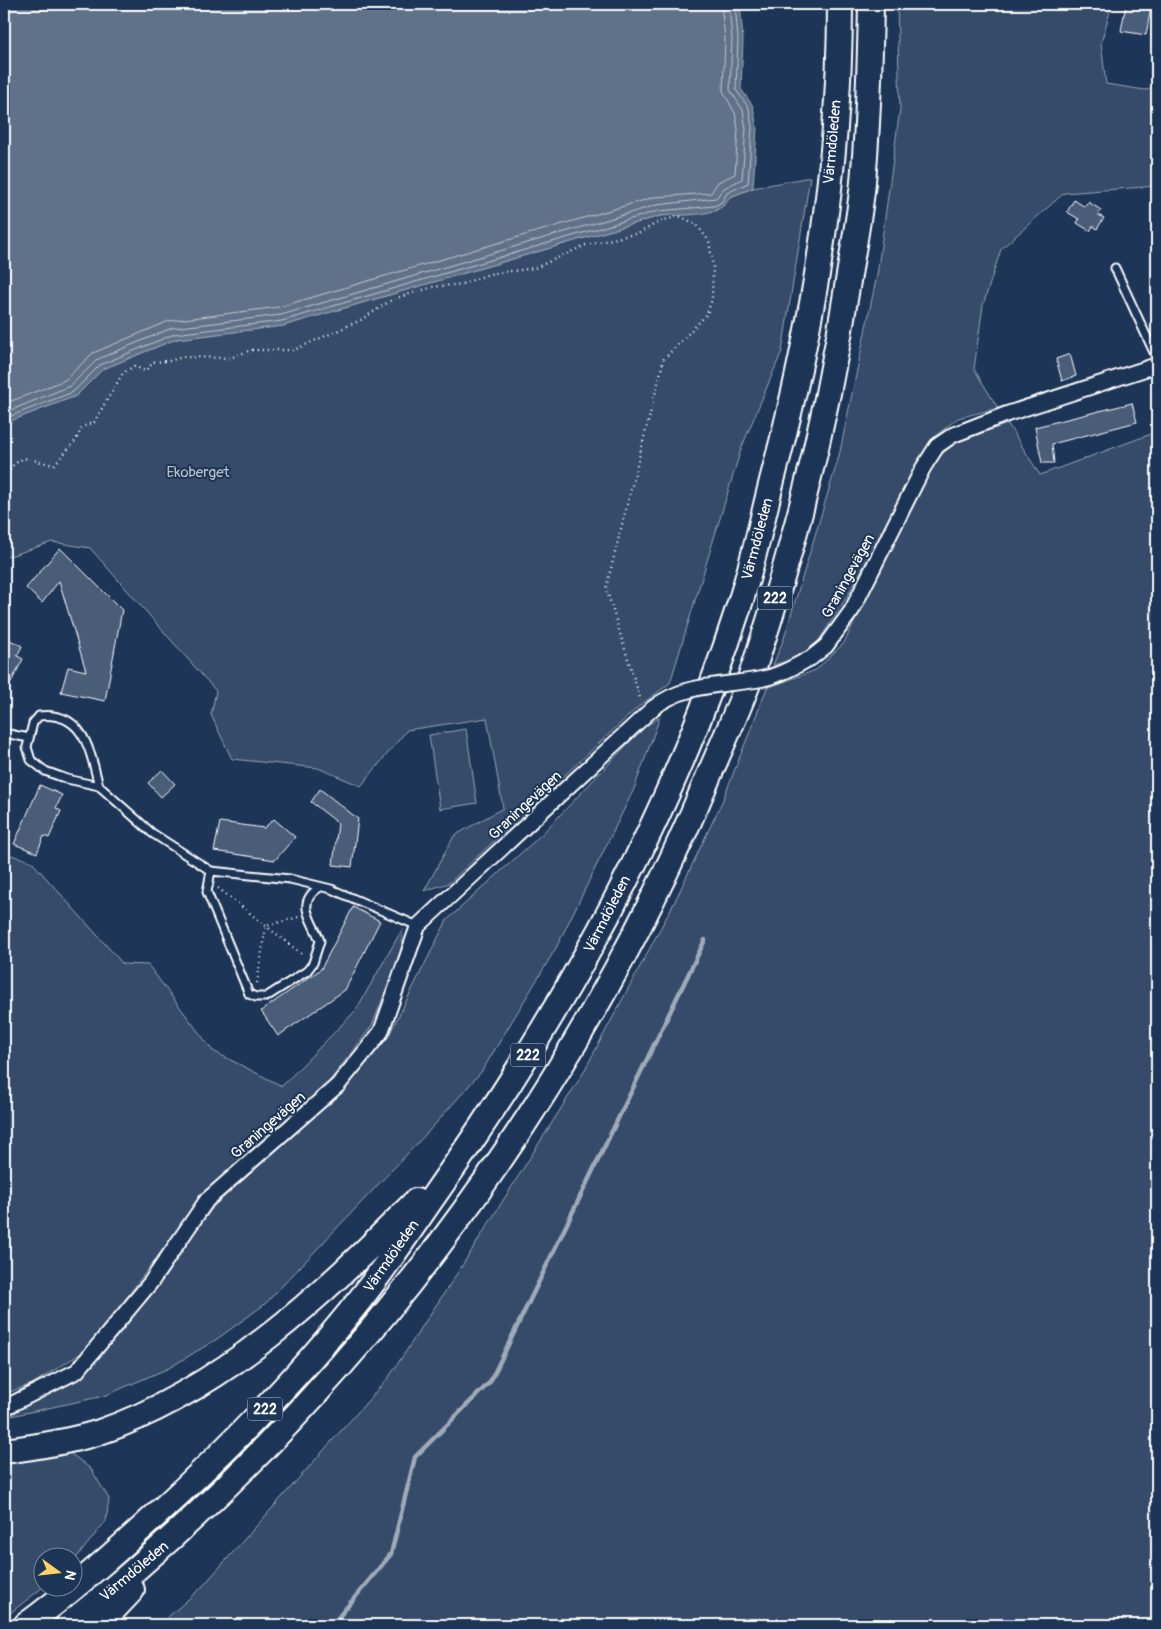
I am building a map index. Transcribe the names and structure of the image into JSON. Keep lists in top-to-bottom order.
{
  "streets": {
    "highway": ["Värmdöleden", "222"],
    "street": ["Graningevägen"]
  },
  "parks": ["Ekoberget"],
  "north": "right"
}
